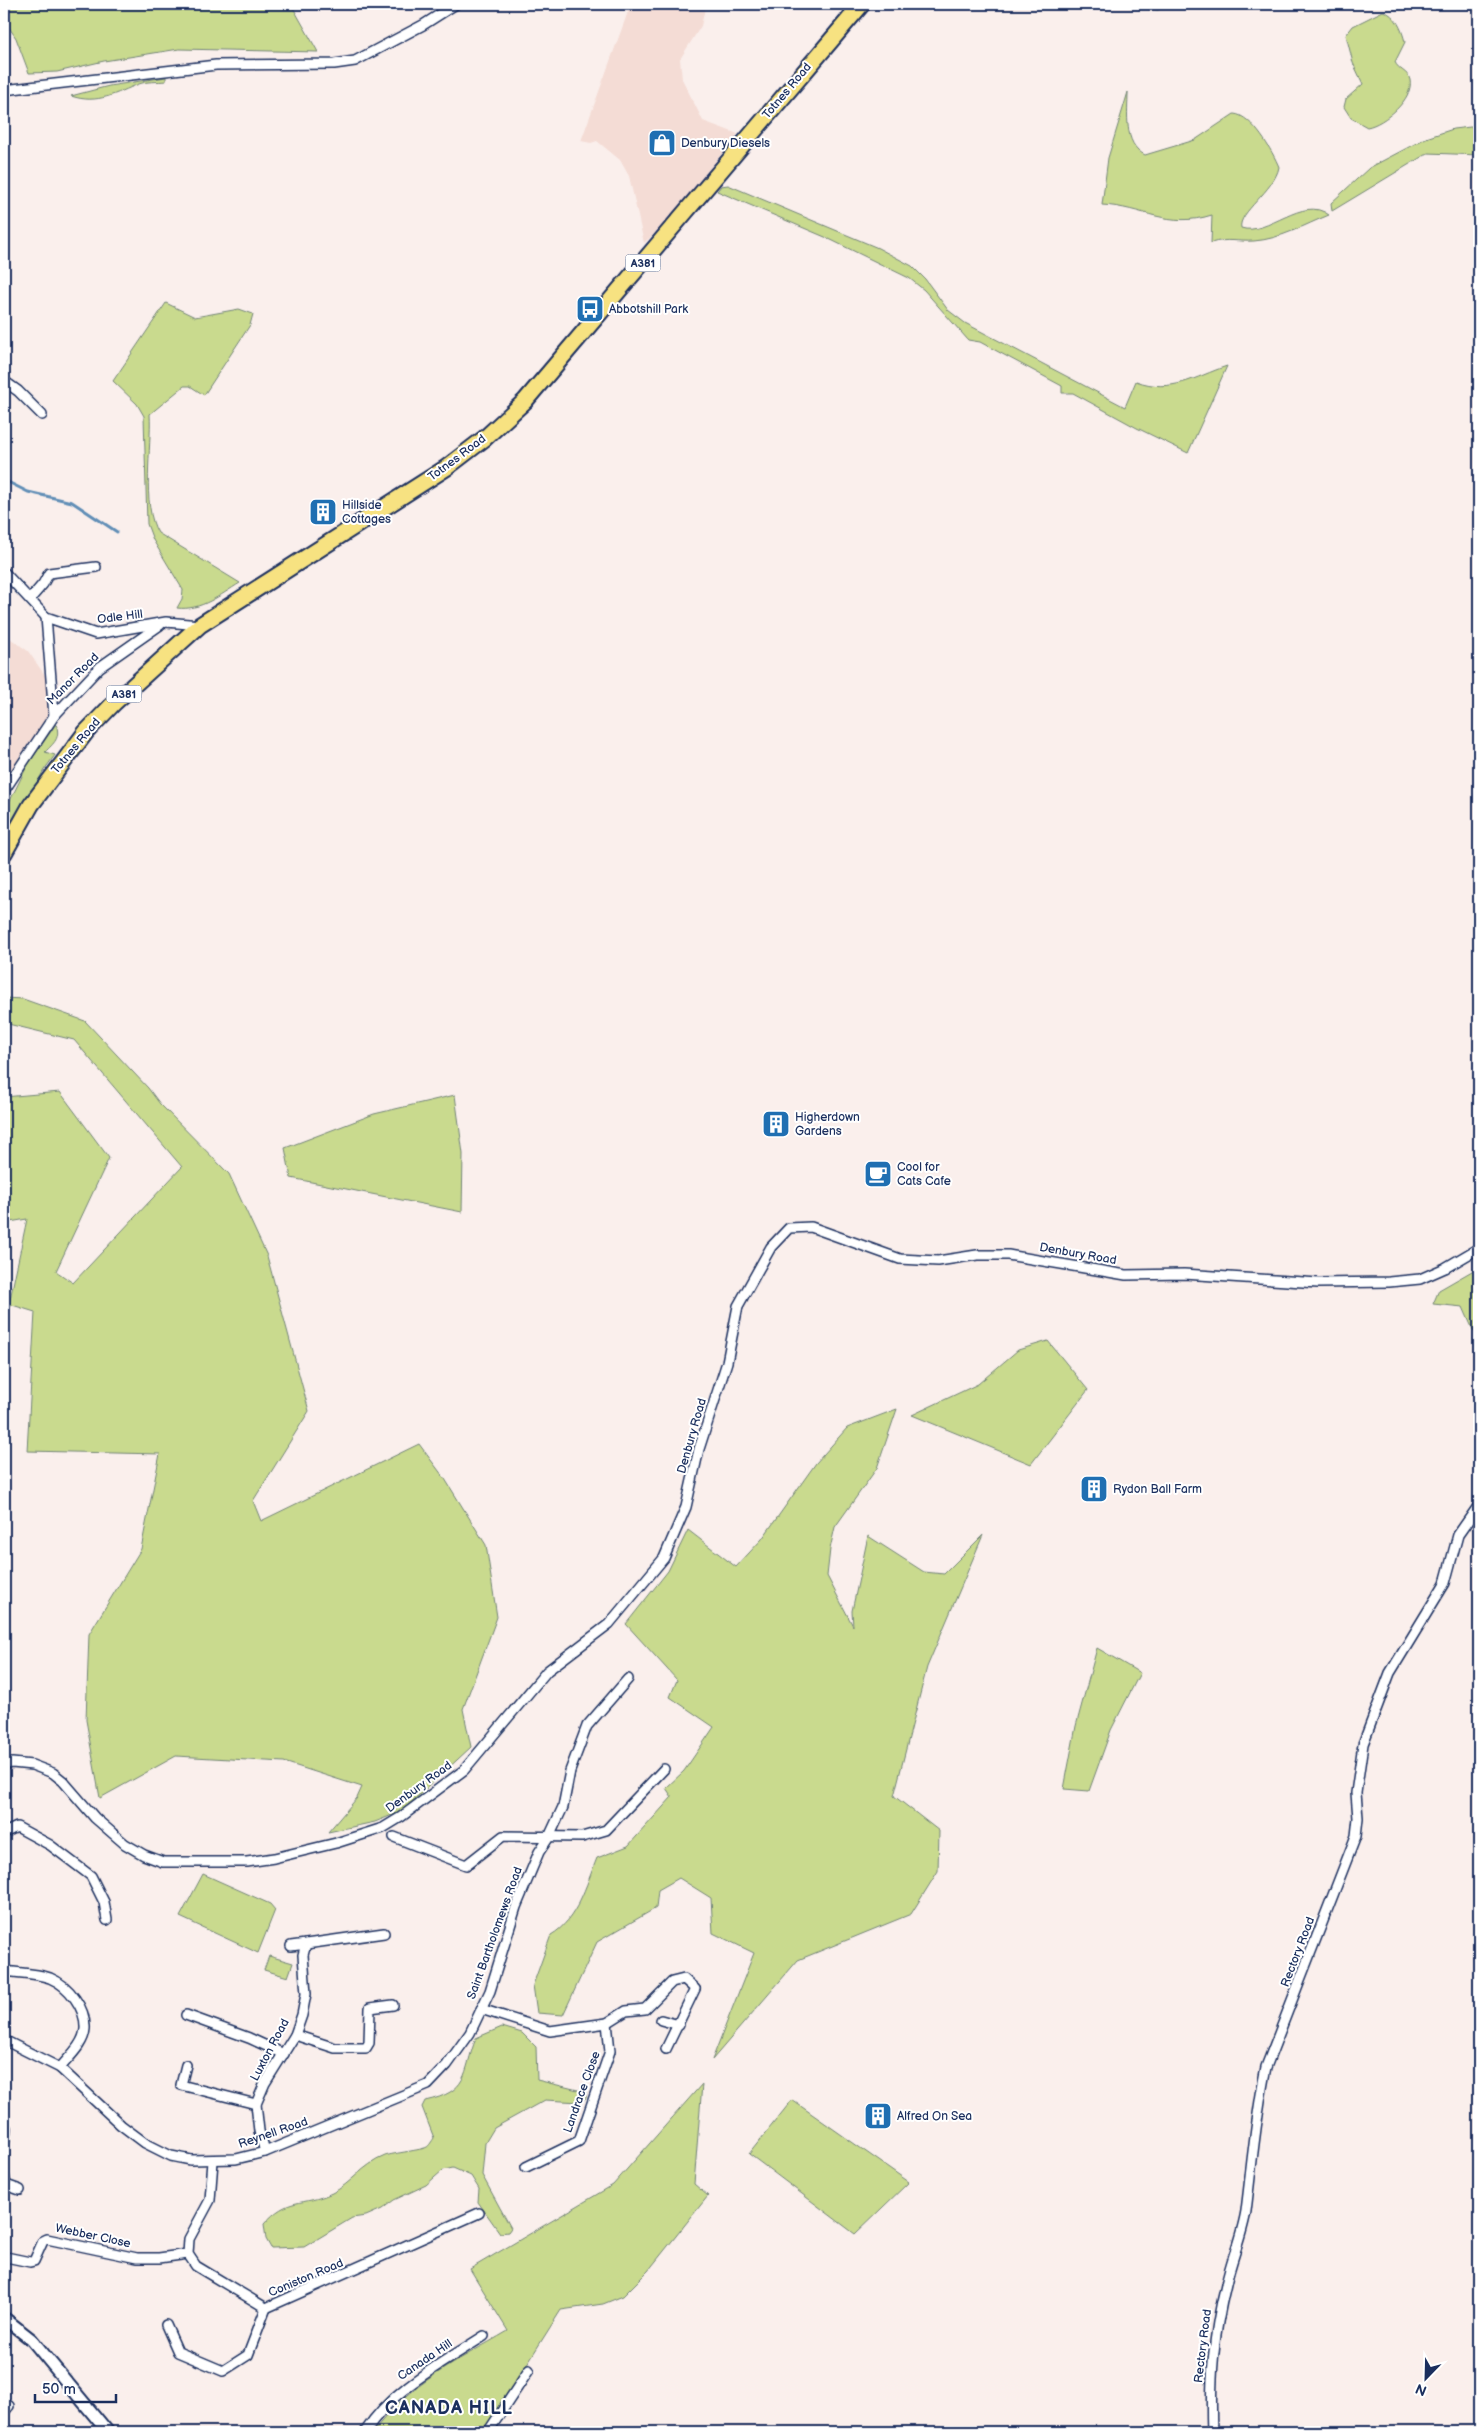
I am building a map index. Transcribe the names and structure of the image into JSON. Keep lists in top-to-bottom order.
{
  "streets": {
    "main road": ["Totnes Road", "A381"],
    "street": [
      "Odle Hill",
      "Manor Road",
      "Denbury Road",
      "Saint Bartholomews Road",
      "Rectory Road",
      "Luxton Road",
      "Landrace Close",
      "Reynell Road",
      "Webber Close",
      "Coniston Road",
      "Canada Hill"
    ]
  },
  "crossings": [
    ["Totnes Road", "Odle Hill"],
    ["Odle Hill", "Manor Road"],
    ["Saint Bartholomews Road", "Reynell Road"],
    ["Webber Close", "Coniston Road"]
  ],
  "districts": ["CANADA HILL"],
  "places": {
    "shop": ["Denbury Diesels"],
    "bus stop": ["Abbotshill Park"],
    "building": [
      "Hillside Cottages",
      "Higherdown Gardens",
      "Rydon Ball Farm",
      "Alfred On Sea"
    ],
    "cafe": ["Cool for Cats Cafe"]
  },
  "scale_bar": "50 m",
  "north": "bottom left"
}
